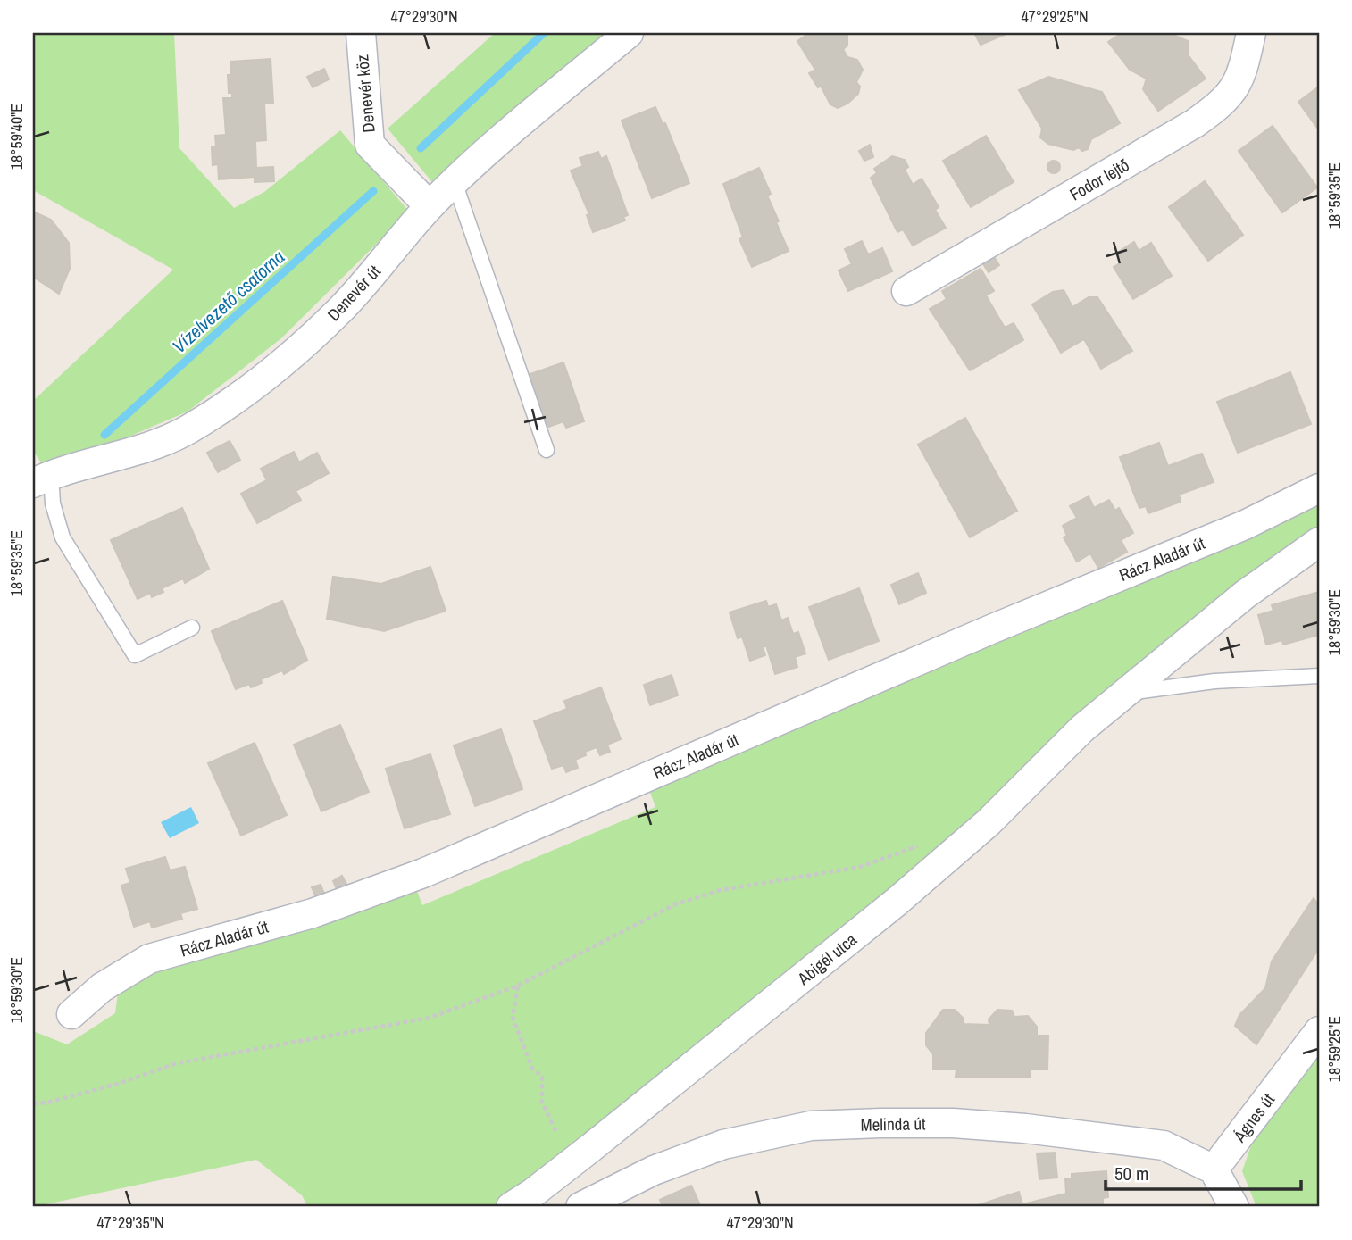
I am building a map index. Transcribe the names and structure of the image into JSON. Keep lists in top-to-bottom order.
{
  "streets": {
    "street": [
      "Denevér köz",
      "Fodor lejtő",
      "Denevér út",
      "Rácz Aladár út",
      "Abigél utca",
      "Ágnes út",
      "Melinda út"
    ]
  },
  "crossings": [
    ["Denevér köz", "Denevér út"],
    ["Ágnes út", "Melinda út"]
  ],
  "water": ["Vízelvezető csatorna"],
  "scale_bar": "50 m",
  "coordinates": [
    "47°29'30\"N",
    "47°29'25\"N",
    "18°59'40\"E",
    "18°59'35\"E",
    "18°59'30\"E",
    "18°59'25\"E",
    "47°29'35\"N"
  ]
}
